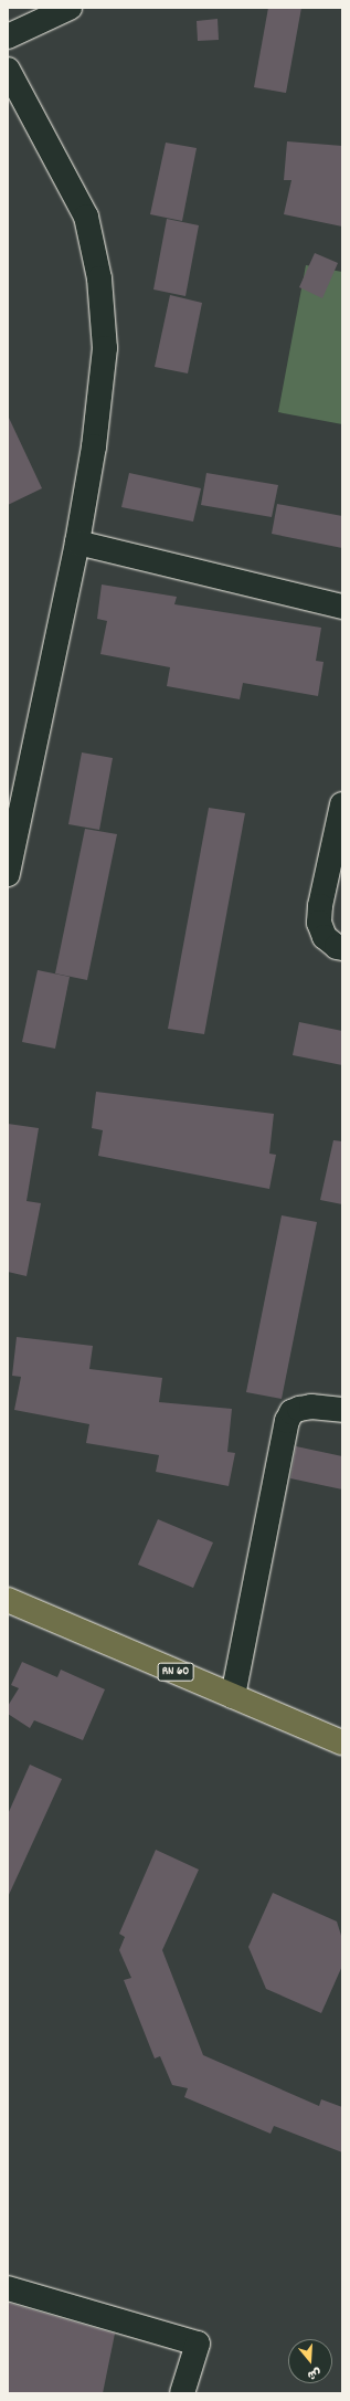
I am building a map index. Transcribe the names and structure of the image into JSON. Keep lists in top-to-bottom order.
{
  "streets": {
    "main road": ["RN 60"]
  },
  "north": "bottom"
}
